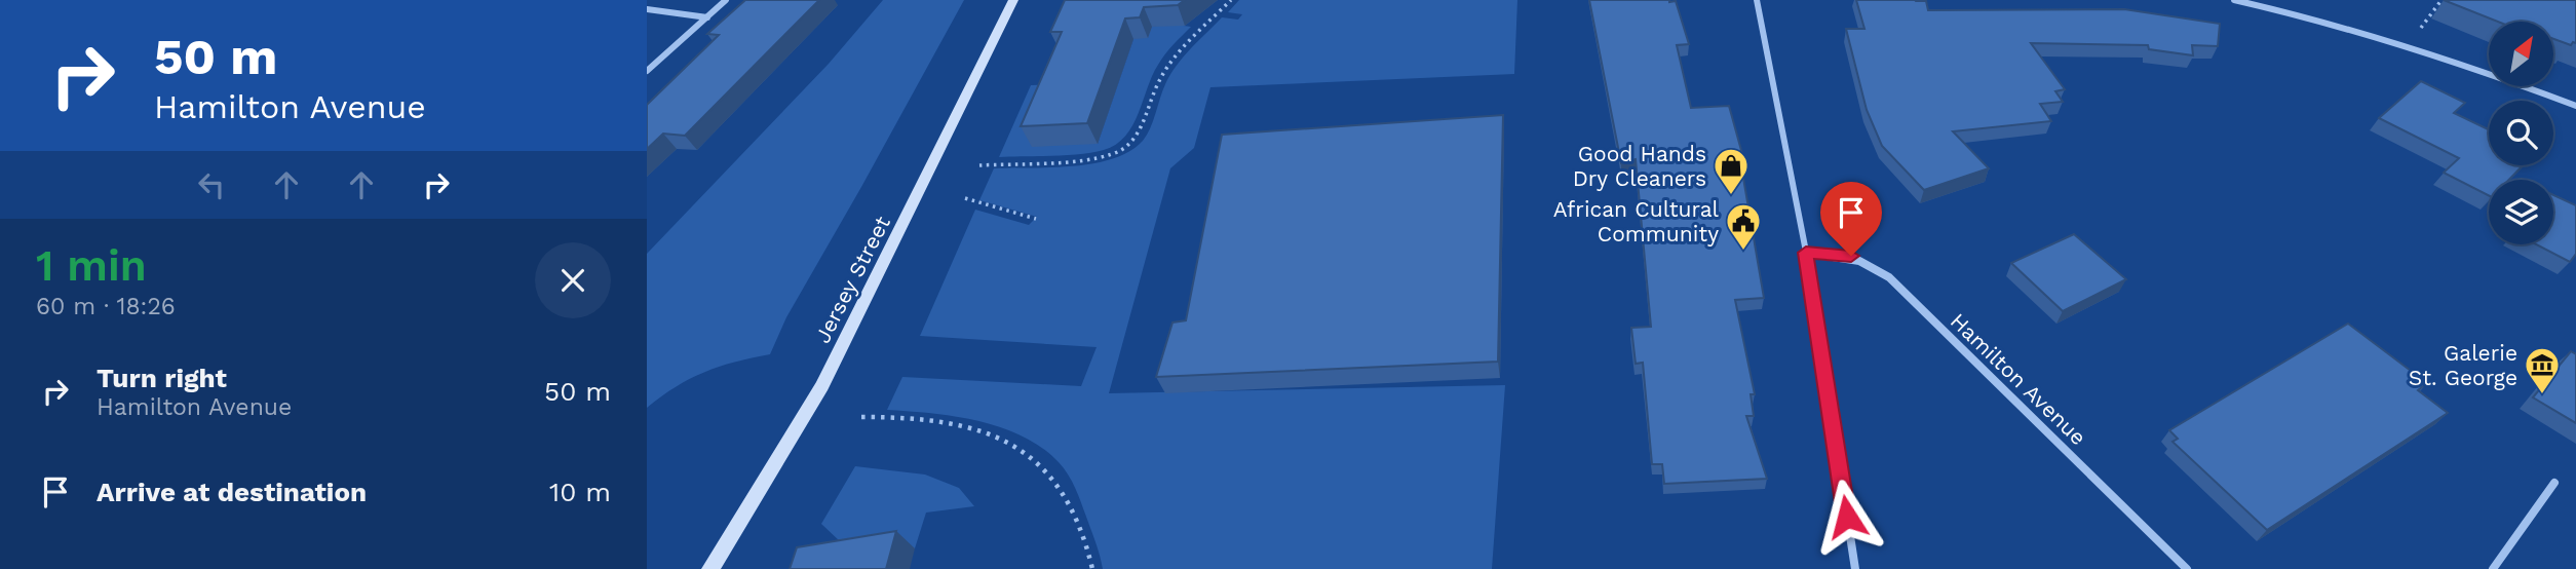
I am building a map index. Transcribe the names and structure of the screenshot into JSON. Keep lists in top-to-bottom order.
{
  "streets": {
    "street": ["Jersey Street", "Hamilton Avenue"]
  },
  "places": {
    "shop": ["Good Hands Dry Cleaners"],
    "public building": ["African Cultural Community"],
    "museum": ["Galerie St. George"]
  },
  "north": "top right",
  "page": {
    "turn": ["50 m", "Hamilton Avenue"],
    "heading": ["1 min", "60 m · 18:26"],
    "list": [
      {
        "name": "Turn right",
        "note": "Hamilton Avenue",
        "value": "50 m"
      },
      {
        "name": "Arrive at destination",
        "value": "10 m"
      }
    ]
  }
}
